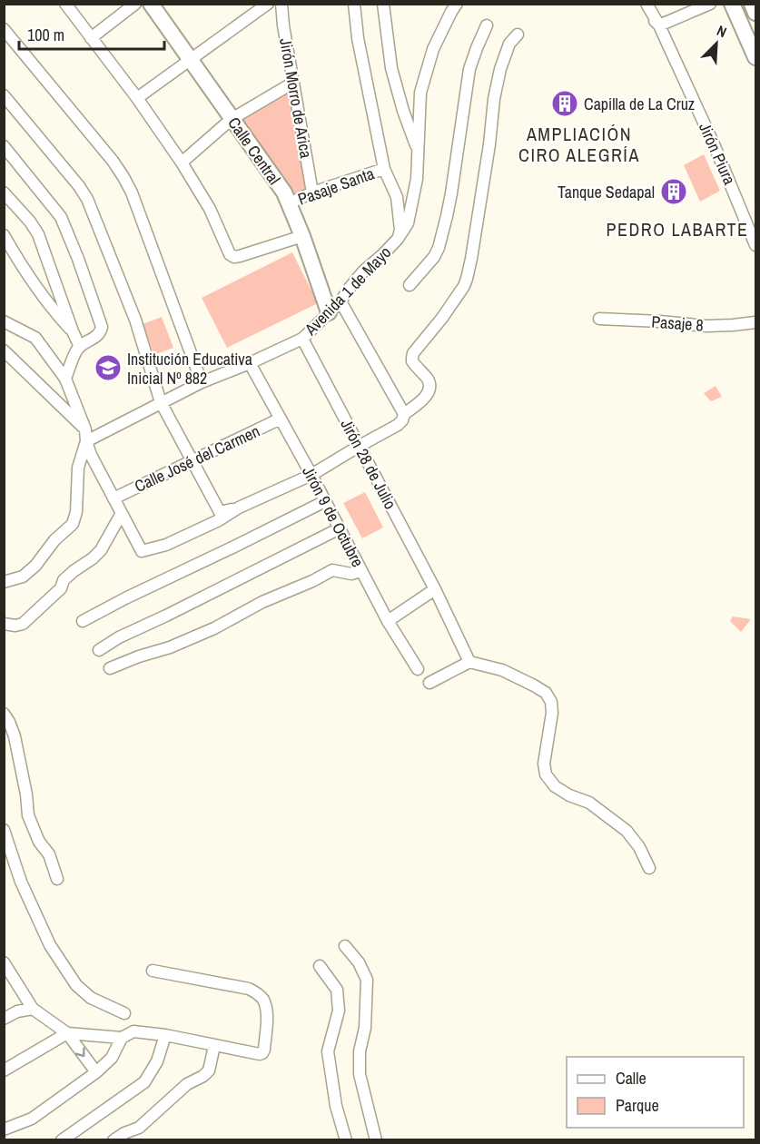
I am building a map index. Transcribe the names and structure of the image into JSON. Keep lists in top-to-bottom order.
{
  "streets": {
    "street": [
      "Jirón Morro de Arica",
      "Calle Central",
      "Jirón Piura",
      "Pasaje Santa",
      "Avenida 1 de Mayo",
      "Pasaje 8",
      "Calle José del Carmen",
      "Jirón 28 de Julio",
      "Jirón 9 de Octubre"
    ]
  },
  "crossings": [
    ["Jirón Morro de Arica", "Pasaje Santa"],
    ["Calle Central", "Pasaje Santa"],
    ["Calle Central", "Avenida 1 de Mayo"],
    ["Avenida 1 de Mayo", "Jirón 28 de Julio"],
    ["Avenida 1 de Mayo", "Jirón 9 de Octubre"],
    ["Calle José del Carmen", "Jirón 9 de Octubre"]
  ],
  "districts": ["AMPLIACIÓN CIRO ALEGRÍA", "PEDRO LABARTE"],
  "places": {
    "building": ["Capilla de La Cruz", "Tanque Sedapal"],
    "school or university": ["Institución Educativa Inicial Nº 882"]
  },
  "legend": ["Calle", "Parque"],
  "scale_bar": "100 m",
  "north": "top right"
}
